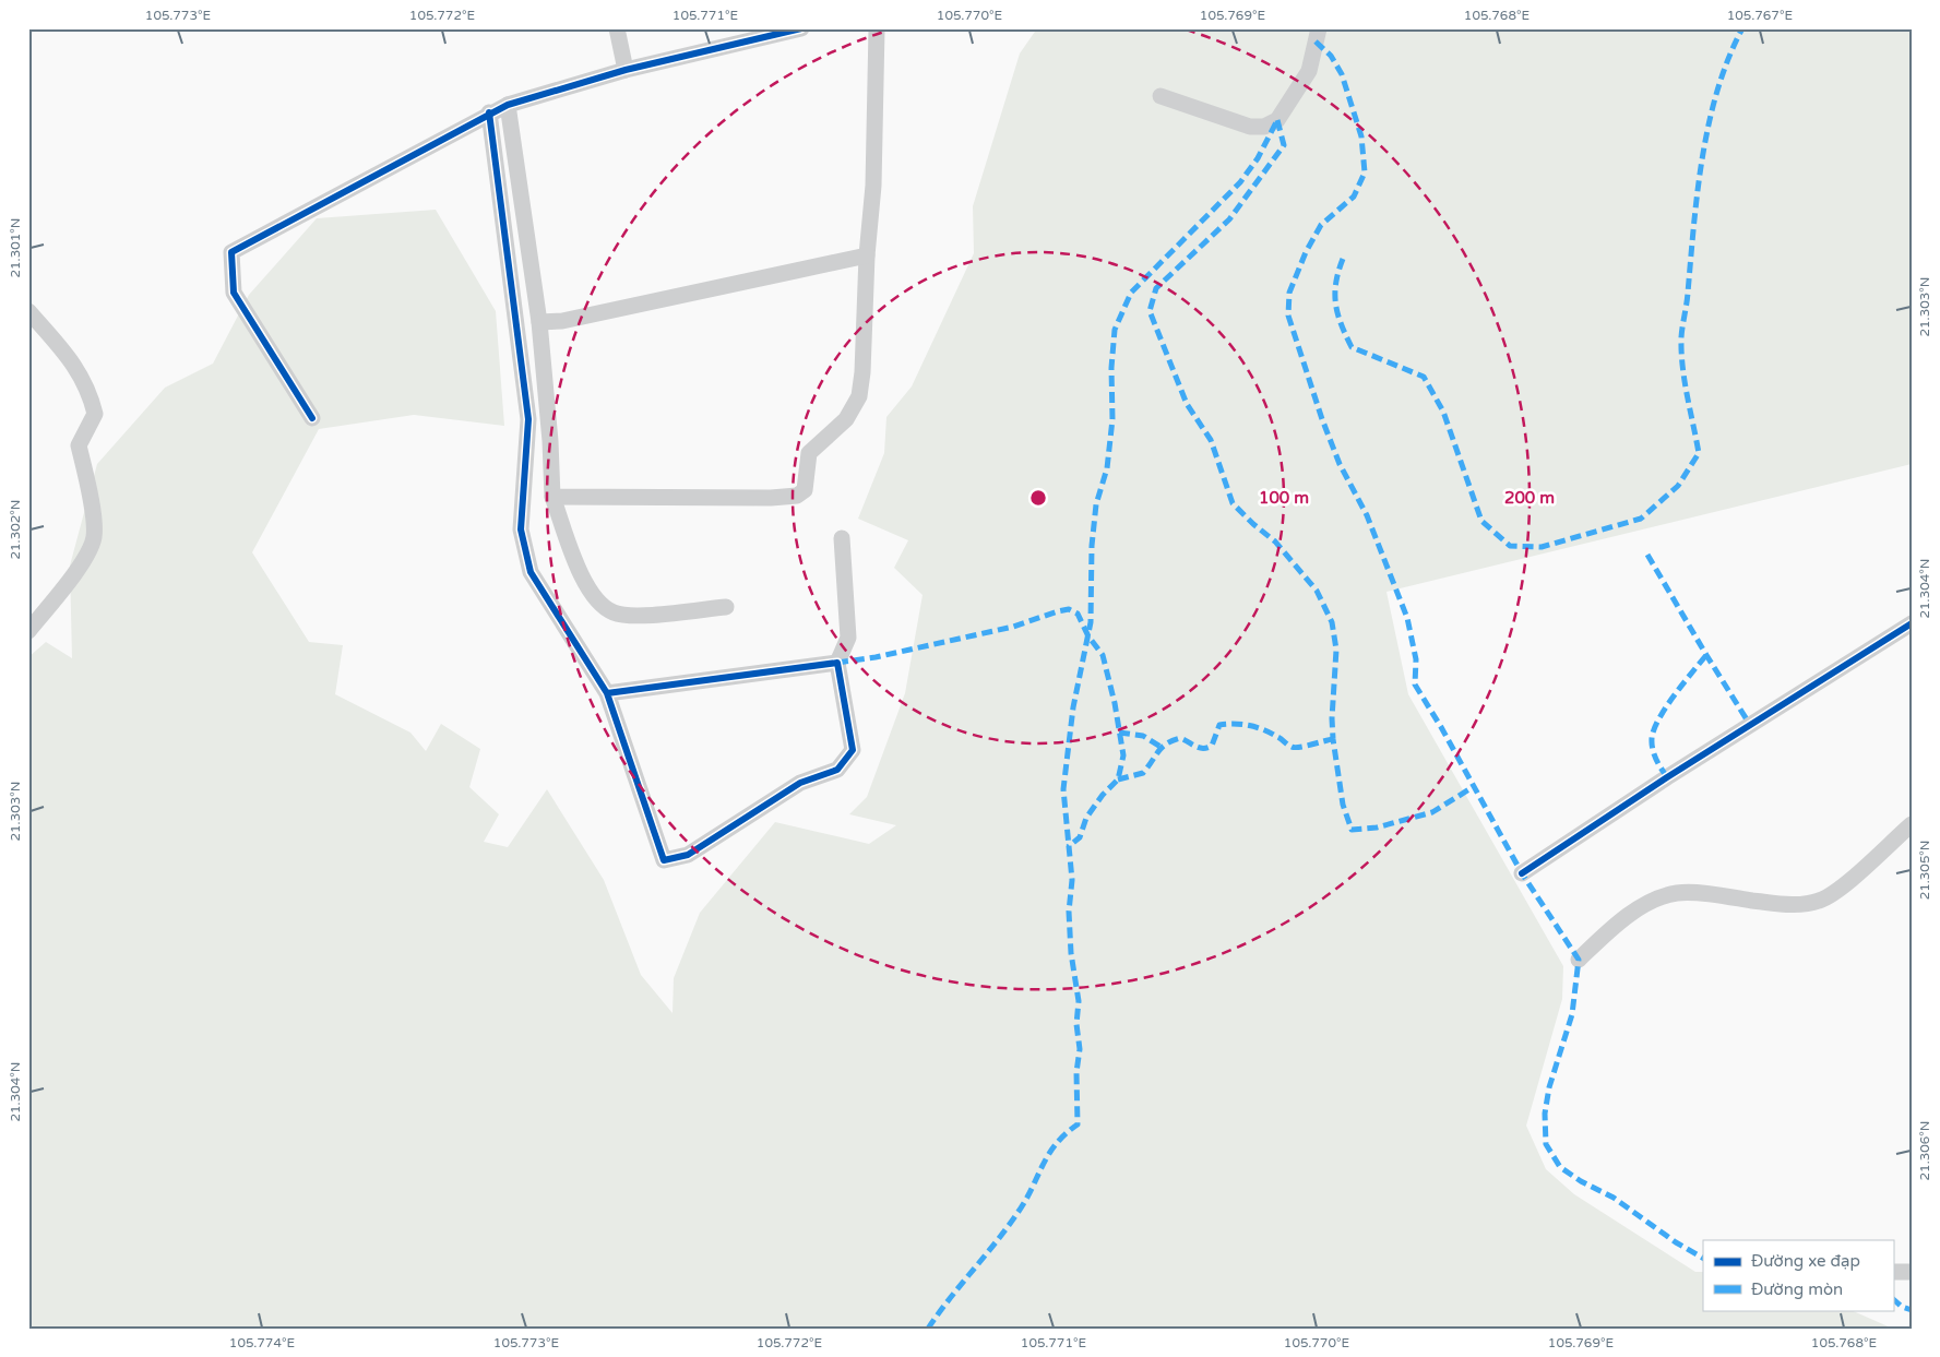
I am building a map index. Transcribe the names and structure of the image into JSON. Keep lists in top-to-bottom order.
{
  "legend": ["Đường xe đạp", "Đường mòn"],
  "coordinates": [
    "105.773°E",
    "105.772°E",
    "105.771°E",
    "105.770°E",
    "105.769°E",
    "105.768°E",
    "105.767°E",
    "21.301°N",
    "21.303°N",
    "21.302°N",
    "21.304°N",
    "21.305°N",
    "21.306°N",
    "105.774°E"
  ],
  "rings": ["100 m", "200 m"]
}
